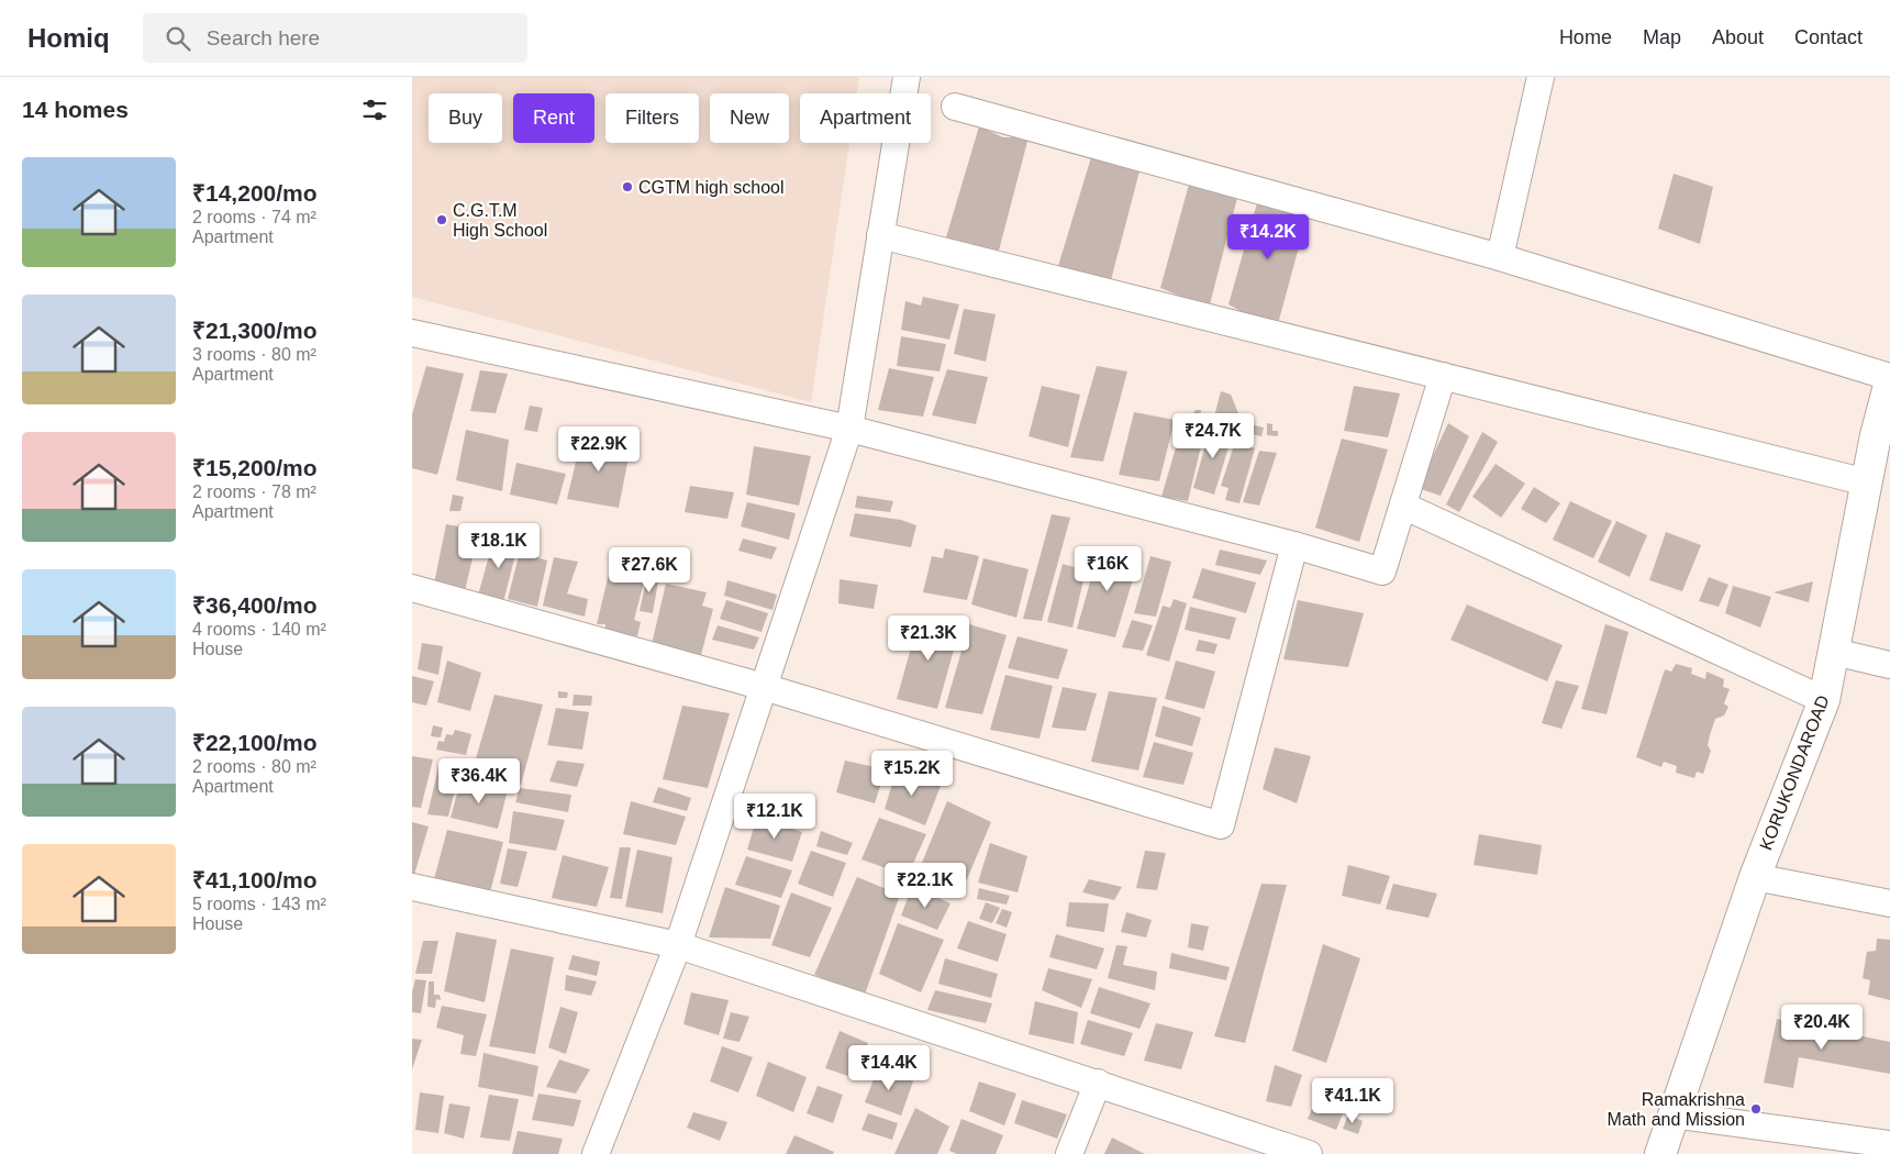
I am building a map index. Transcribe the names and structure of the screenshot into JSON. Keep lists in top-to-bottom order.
{
  "streets": {
    "main road": ["KORUKONDAROAD"]
  },
  "places": ["CGTM high school", "C.G.T.M High School", "Ramakrishna Math and Mission"],
  "page": {
    "header": "Homiq",
    "search": "Search here",
    "nav": [
      "Home",
      "Map",
      "About",
      "Contact"
    ],
    "heading": "14 homes",
    "chip": [
      "Buy",
      "Rent",
      "Filters",
      "New",
      "Apartment"
    ],
    "list": [
      {
        "name": "₹14,200/mo",
        "note": "2 rooms · 74 m² · Apartment"
      },
      {
        "name": "₹21,300/mo",
        "note": "3 rooms · 80 m² · Apartment"
      },
      {
        "name": "₹15,200/mo",
        "note": "2 rooms · 78 m² · Apartment"
      },
      {
        "name": "₹36,400/mo",
        "note": "4 rooms · 140 m² · House"
      },
      {
        "name": "₹22,100/mo",
        "note": "2 rooms · 80 m² · Apartment"
      },
      {
        "name": "₹41,100/mo",
        "note": "5 rooms · 143 m² · House"
      }
    ],
    "price": [
      "₹14.2K",
      "₹24.7K",
      "₹22.9K",
      "₹18.1K",
      "₹16K",
      "₹27.6K",
      "₹21.3K",
      "₹15.2K",
      "₹36.4K",
      "₹12.1K",
      "₹22.1K",
      "₹20.4K",
      "₹14.4K",
      "₹41.1K"
    ]
  }
}
